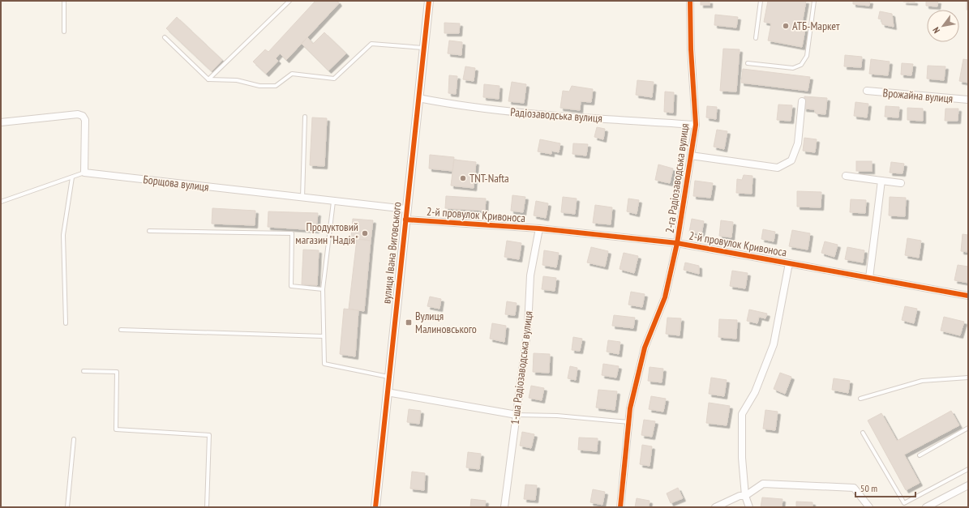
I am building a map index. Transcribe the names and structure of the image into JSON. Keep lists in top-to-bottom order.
{
  "streets": {
    "street": [
      "Врожайна вулиця",
      "Радіозаводська вулиця",
      "2-га Радіозаводська вулиця",
      "Борщова вулиця",
      "2-й провулок Кривоноса",
      "вулиця Івана Виговського",
      "1-ша Радіозаводська вулиця"
    ]
  },
  "crossings": [
    ["Радіозаводська вулиця", "2-га Радіозаводська вулиця"],
    ["Радіозаводська вулиця", "вулиця Івана Виговського"],
    ["2-га Радіозаводська вулиця", "2-й провулок Кривоноса"],
    ["Борщова вулиця", "вулиця Івана Виговського"],
    ["2-й провулок Кривоноса", "вулиця Івана Виговського"],
    ["2-й провулок Кривоноса", "1-ша Радіозаводська вулиця"]
  ],
  "places": {
    "other": ["АТБ-Маркет", "TNT-Nafta", "Продуктовий магазин \"Надія\""],
    "transit": ["Вулиця Малиновського"]
  },
  "scale_bar": "50 m",
  "north": "bottom left"
}
